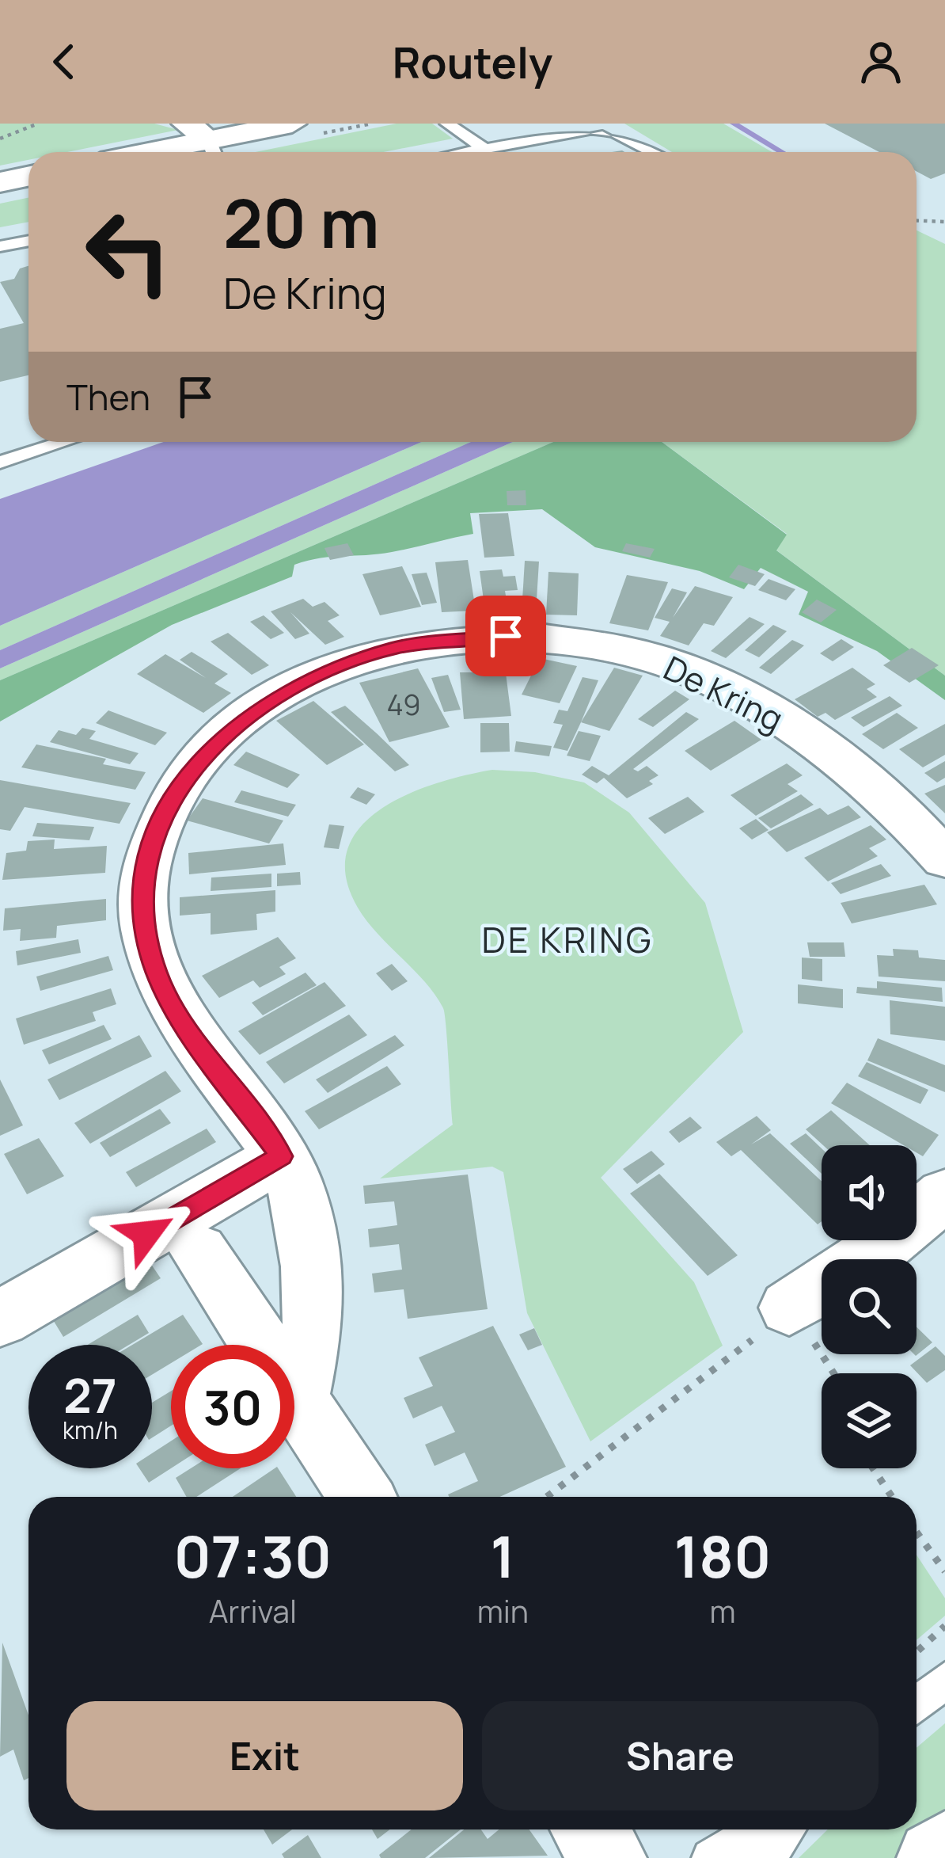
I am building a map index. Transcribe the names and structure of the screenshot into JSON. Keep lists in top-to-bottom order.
{
  "streets": {
    "street": ["De Kring"]
  },
  "districts": ["DE KRING"],
  "house_numbers": ["49"],
  "page": {
    "header": "Routely",
    "turn": ["20 m", "De Kring"],
    "then": "Then",
    "speed": "27 km/h",
    "limit": "30",
    "eta": [
      "07:30",
      "Arrival",
      "1",
      "min",
      "180",
      "m"
    ],
    "buttons": ["Exit", "Share"]
  }
}
